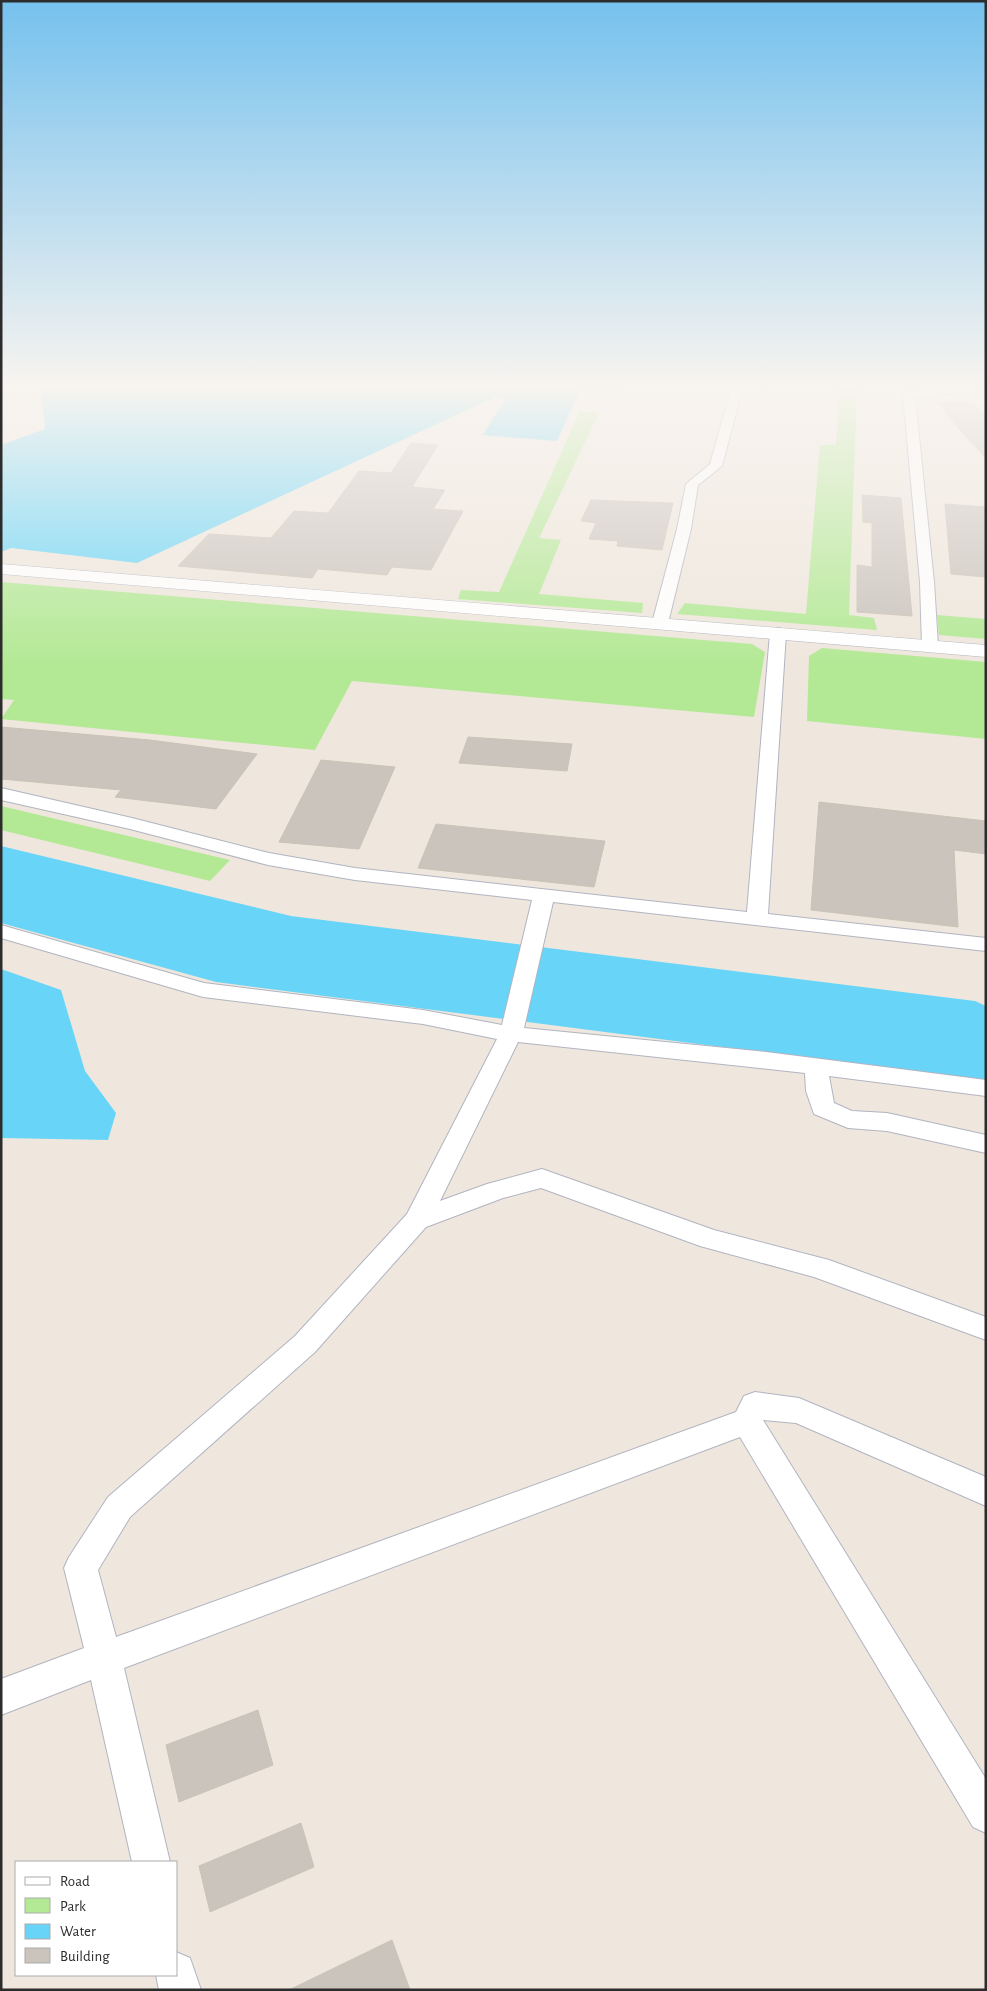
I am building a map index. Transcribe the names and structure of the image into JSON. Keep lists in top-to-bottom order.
{
  "legend": [
    "Road",
    "Park",
    "Water",
    "Building"
  ]
}
